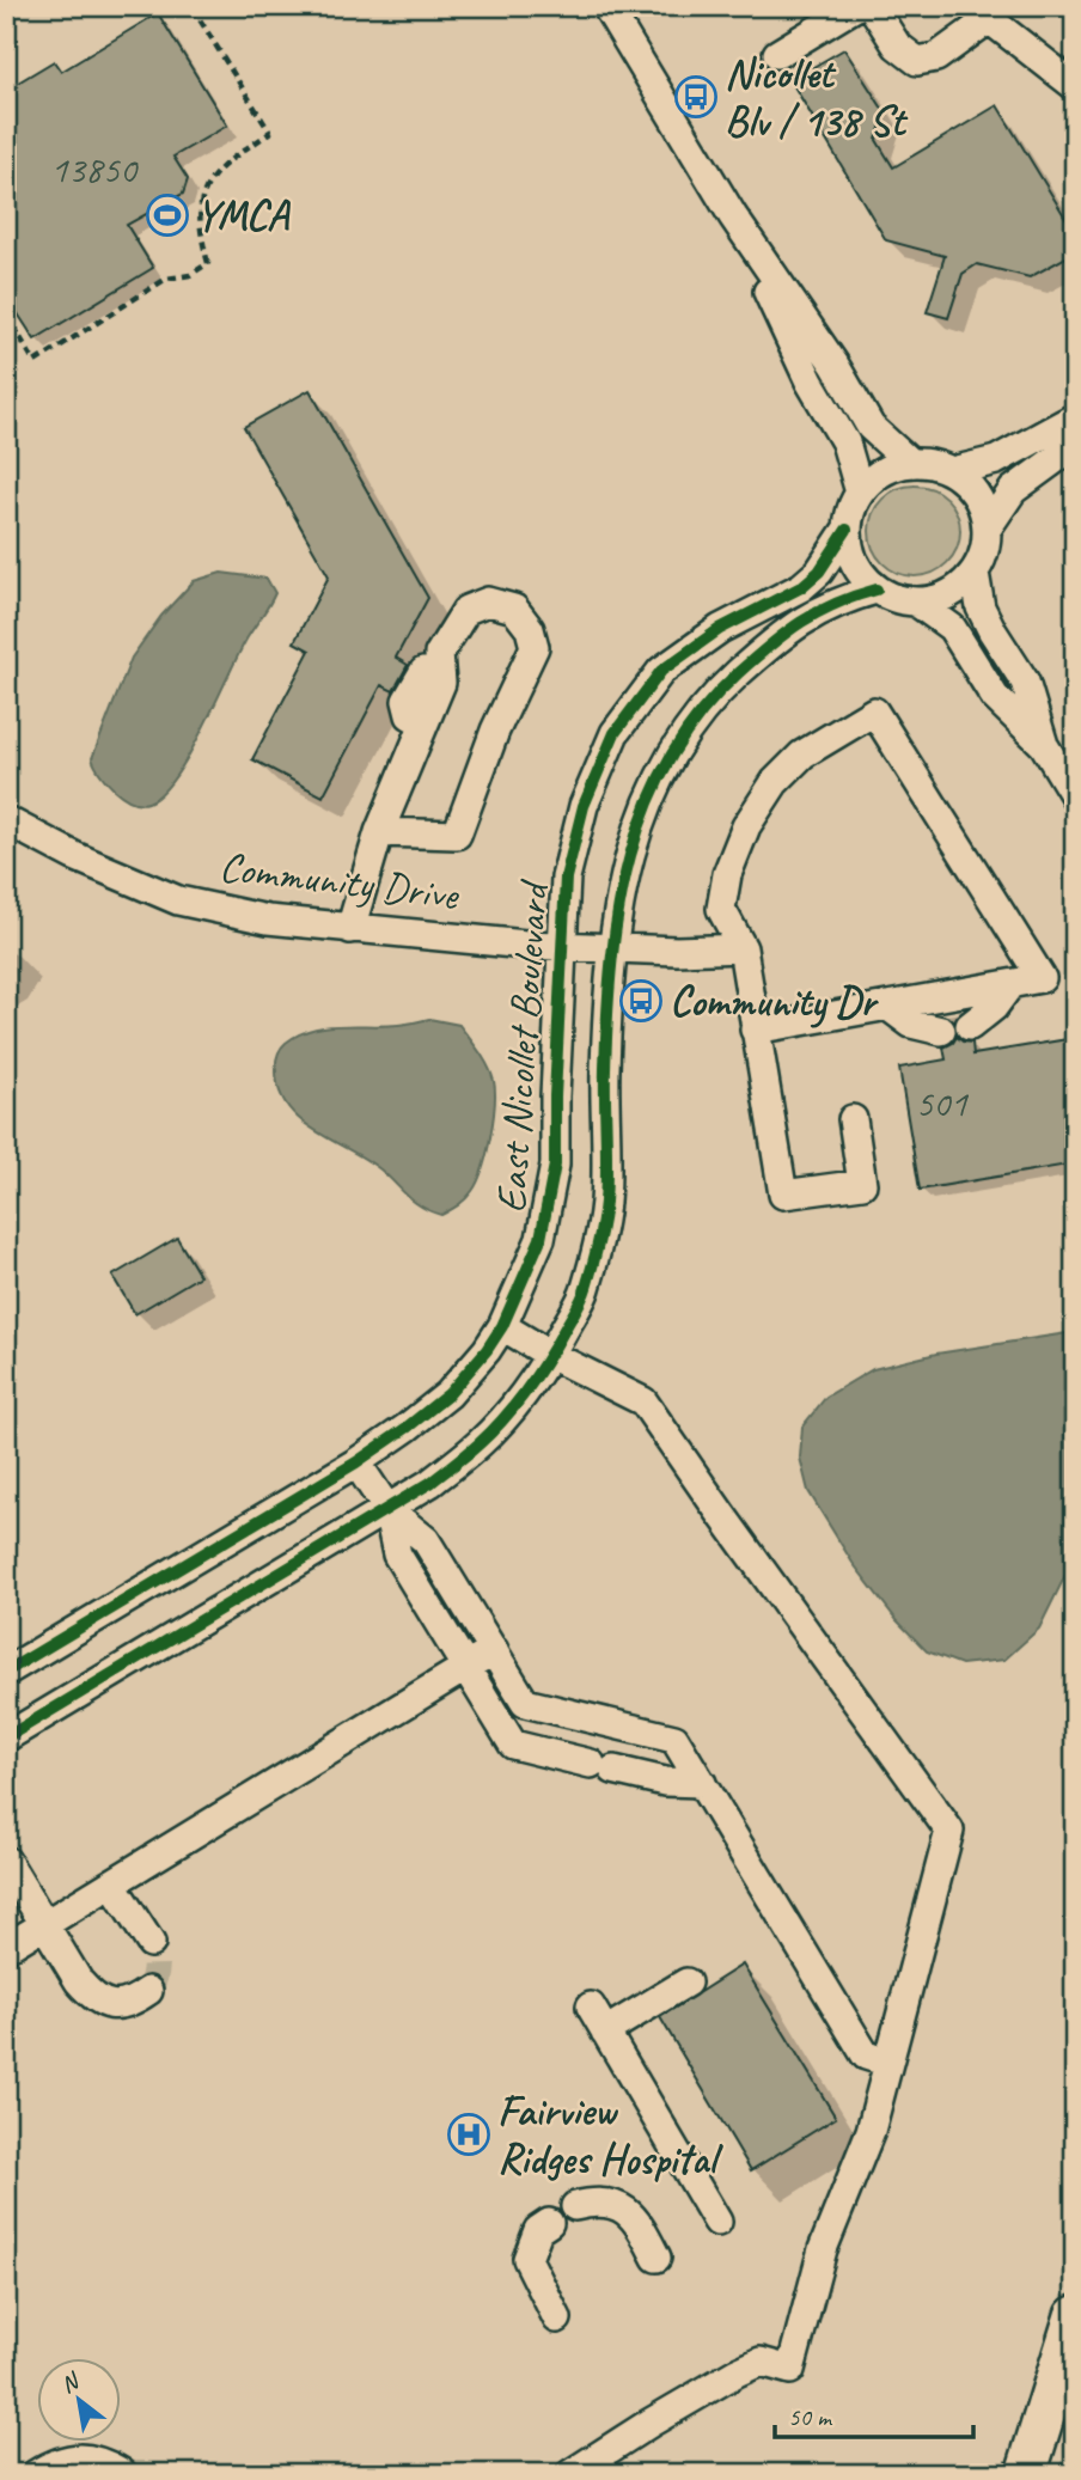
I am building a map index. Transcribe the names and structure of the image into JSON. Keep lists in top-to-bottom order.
{
  "streets": {
    "street": ["Community Drive", "East Nicollet Boulevard"]
  },
  "crossings": [
    ["Community Drive", "East Nicollet Boulevard"]
  ],
  "places": {
    "bus stop": ["Nicollet Blv / 138 St", "Community Dr"],
    "sports": ["YMCA"],
    "hospital": ["Fairview Ridges Hospital"]
  },
  "house_numbers": ["13850", "501"],
  "scale_bar": "50 m",
  "north": "top left"
}
